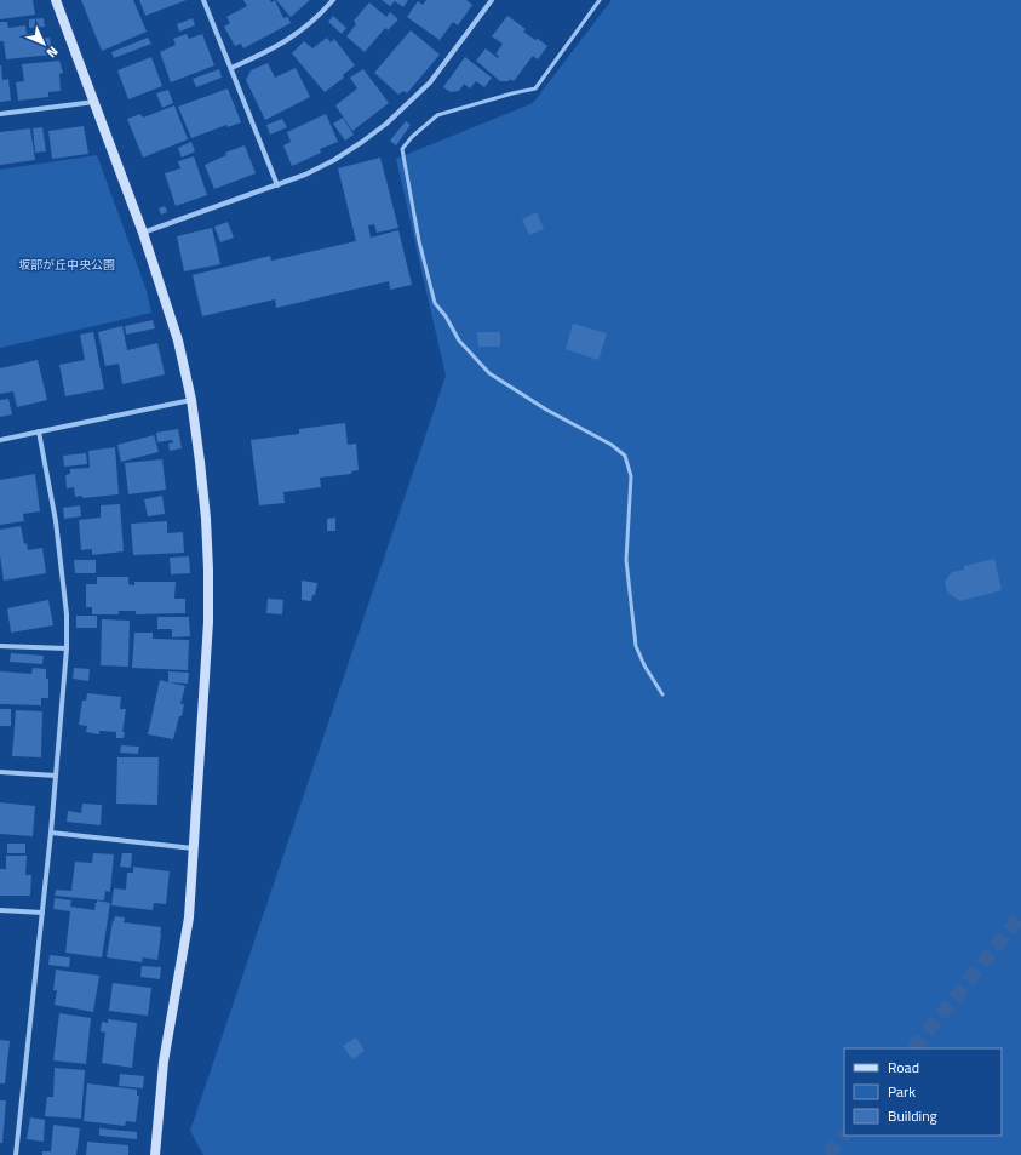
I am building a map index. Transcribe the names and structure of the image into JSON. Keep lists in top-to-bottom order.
{
  "parks": ["坂部が丘中央公園"],
  "legend": ["Road", "Park", "Building"],
  "north": "bottom right"
}
